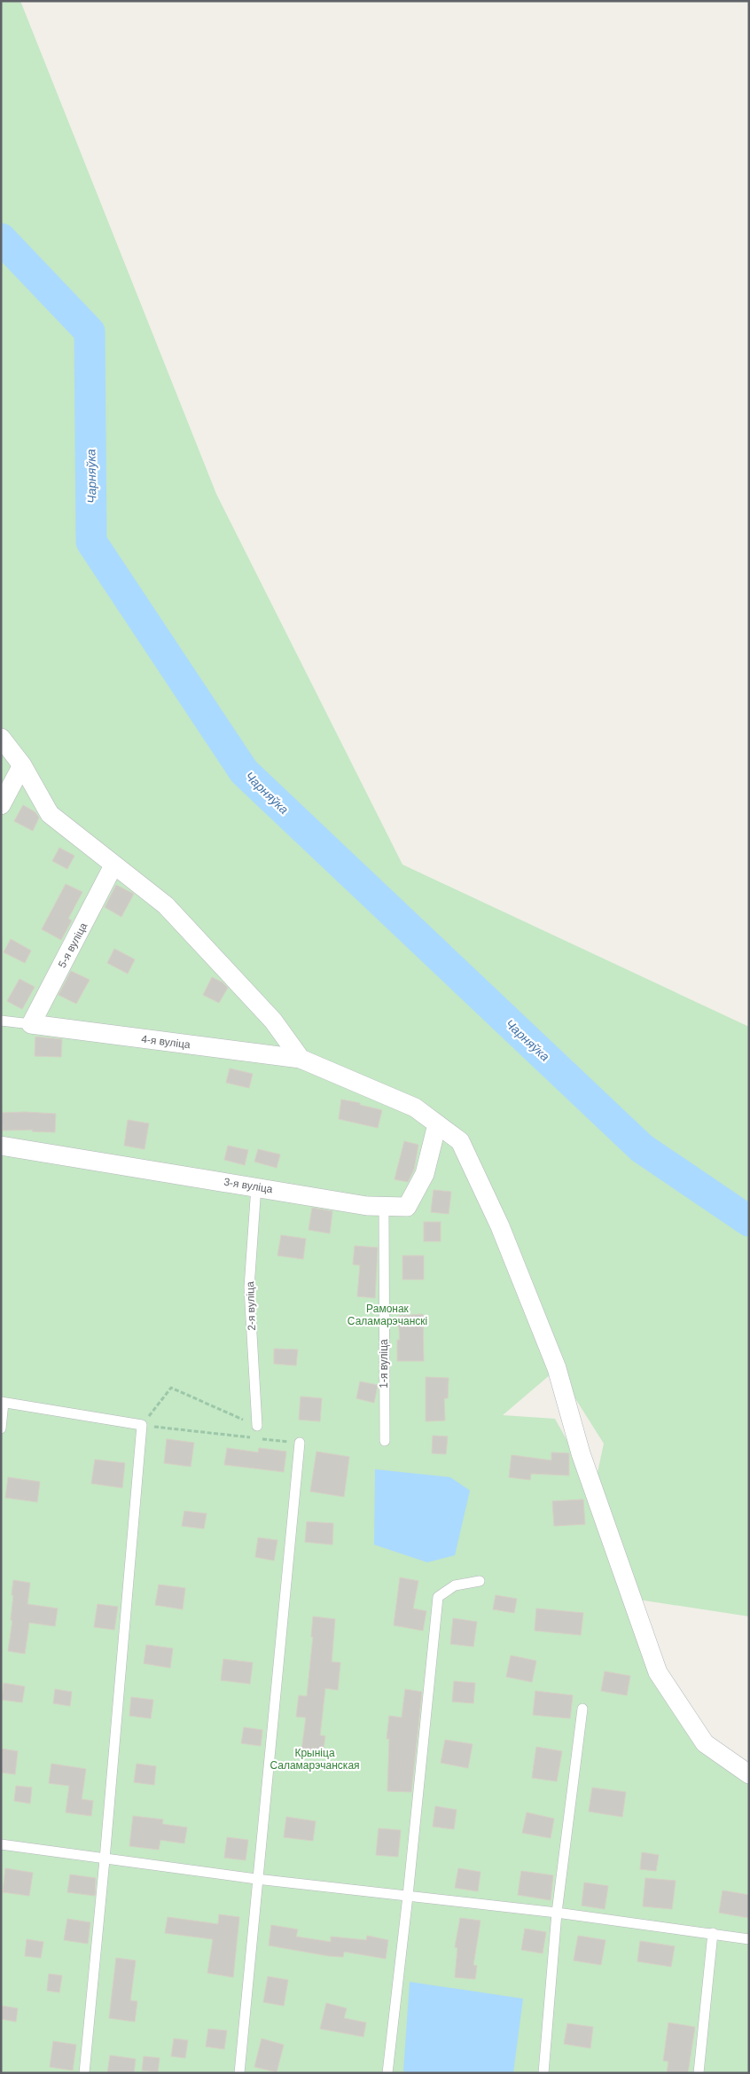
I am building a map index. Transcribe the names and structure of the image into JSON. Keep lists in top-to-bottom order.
{
  "streets": {
    "street": ["5-я вуліца", "4-я вуліца", "3-я вуліца"],
    "lane": ["2-я вуліца", "1-я вуліца"]
  },
  "crossings": [
    ["5-я вуліца", "4-я вуліца"],
    ["4-я вуліца", "3-я вуліца"],
    ["3-я вуліца", "2-я вуліца"],
    ["3-я вуліца", "1-я вуліца"]
  ],
  "water": ["Чарняўка"],
  "parks": ["Рамонак Саламарэчанскі", "Крыніца Саламарэчанская"]
}
